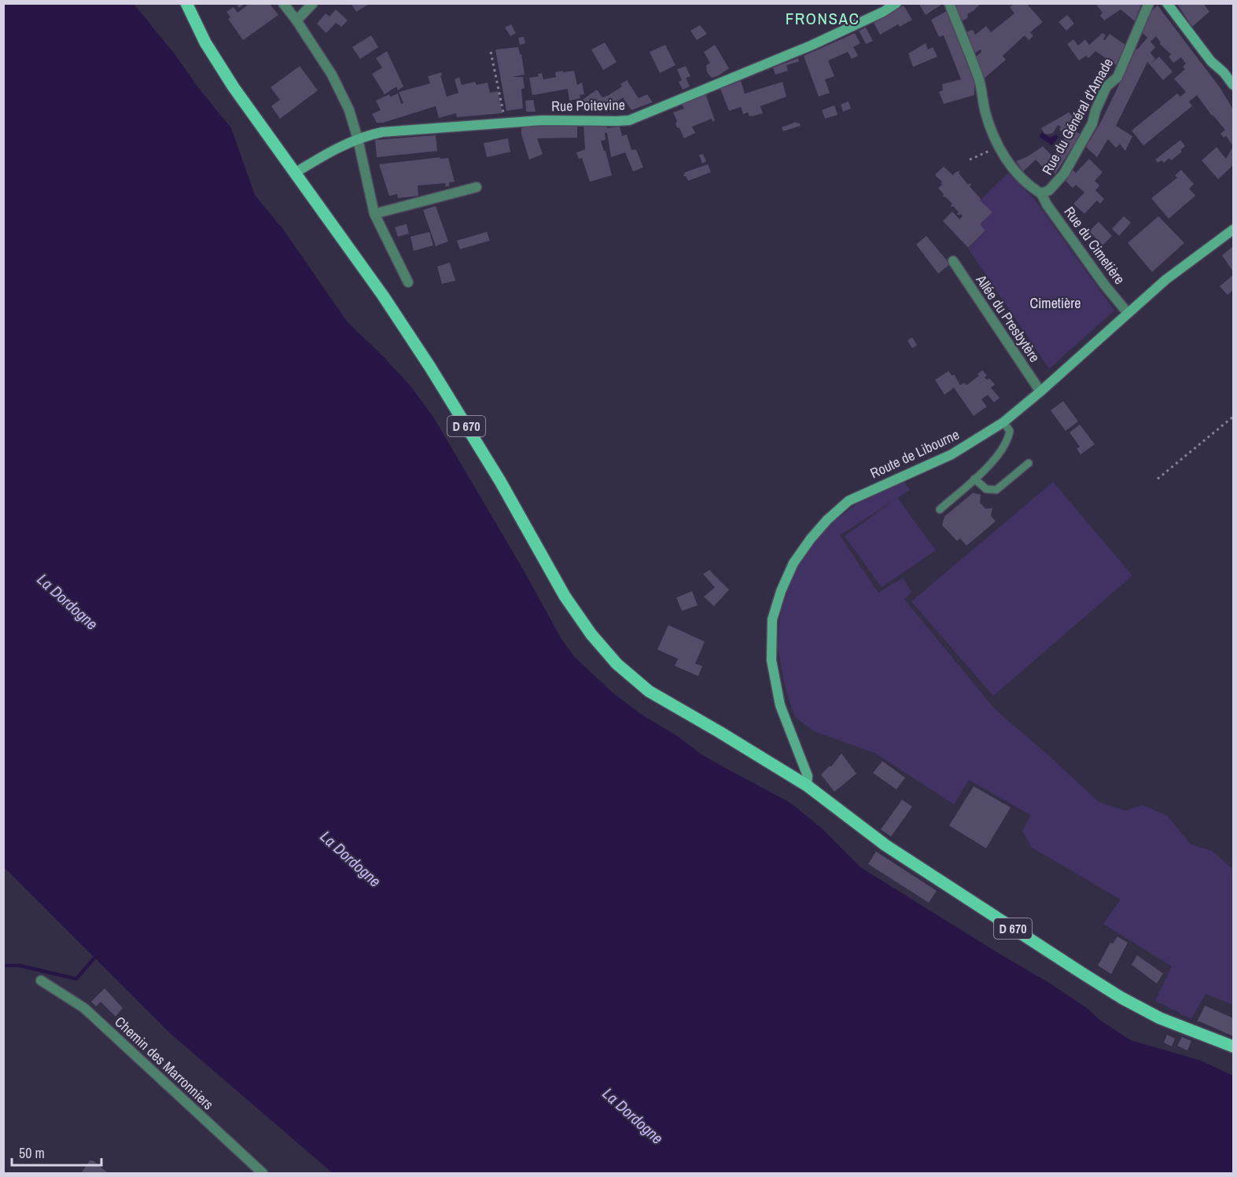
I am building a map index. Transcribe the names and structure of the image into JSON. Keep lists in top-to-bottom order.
{
  "streets": {
    "main road": ["D 670"],
    "street": [
      "Rue Poitevine",
      "Rue du Général d'Amade",
      "Rue du Cimetière",
      "Allée du Presbytère",
      "Route de Libourne",
      "Chemin des Marronniers"
    ]
  },
  "crossings": [
    ["Rue Poitevine", "D 670"],
    ["Rue du Général d'Amade", "Rue du Cimetière"],
    ["Rue du Cimetière", "Route de Libourne"],
    ["Allée du Presbytère", "Route de Libourne"],
    ["D 670", "Route de Libourne"]
  ],
  "districts": ["FRONSAC"],
  "water": ["La Dordogne"],
  "parks": ["Cimetière"],
  "scale_bar": "50 m"
}
